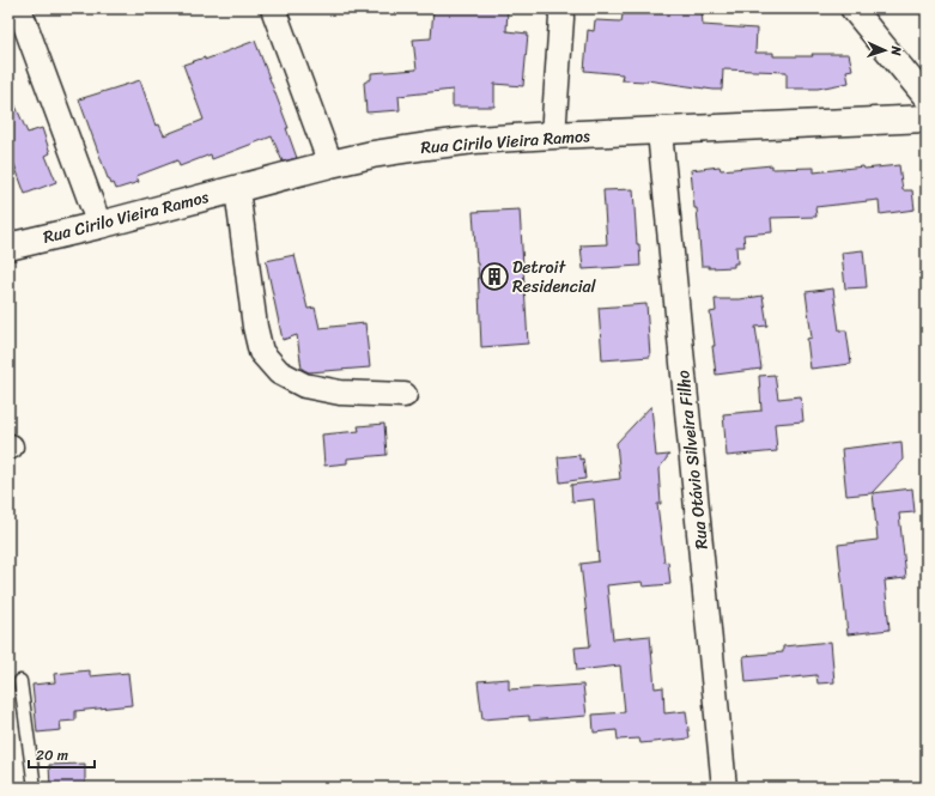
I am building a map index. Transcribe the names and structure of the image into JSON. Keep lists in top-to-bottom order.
{
  "streets": {
    "main road": ["Rua Cirilo Vieira Ramos"],
    "street": ["Rua Otávio Silveira Filho"]
  },
  "crossings": [
    ["Rua Cirilo Vieira Ramos", "Rua Otávio Silveira Filho"]
  ],
  "places": {
    "building": ["Detroit Residencial"]
  },
  "scale_bar": "20 m",
  "north": "right"
}
